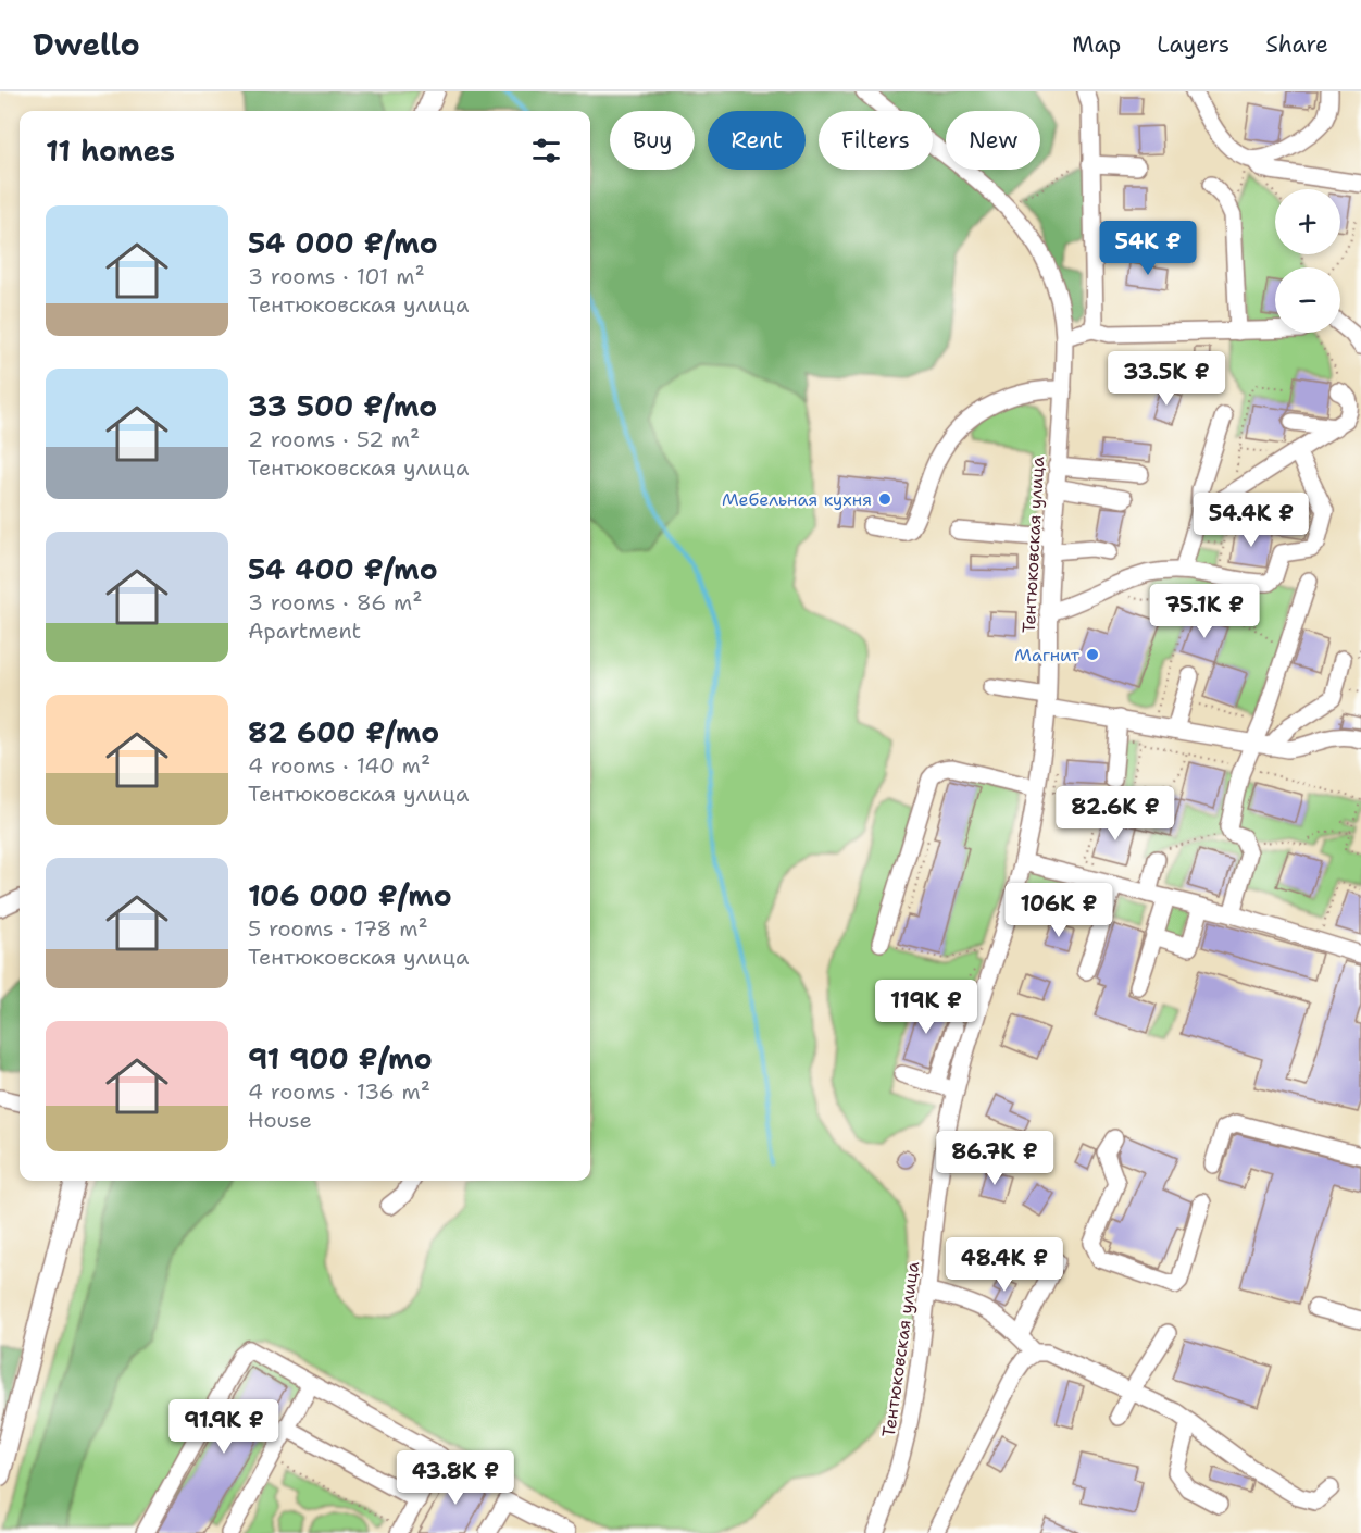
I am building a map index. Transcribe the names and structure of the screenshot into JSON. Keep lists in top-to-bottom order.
{
  "streets": {
    "street": ["Тентюковская улица"]
  },
  "places": ["Мебельная кухня", "Магнит"],
  "page": {
    "header": "Dwello",
    "nav": ["Map", "Layers", "Share"],
    "chip": [
      "Buy",
      "Rent",
      "Filters",
      "New"
    ],
    "heading": "11 homes",
    "map_buttons": ["+", "−"],
    "list": [
      {
        "name": "54 000 ₽/mo",
        "note": "3 rooms · 101 m² · Тентюковская улица"
      },
      {
        "name": "33 500 ₽/mo",
        "note": "2 rooms · 52 m² · Тентюковская улица"
      },
      {
        "name": "54 400 ₽/mo",
        "note": "3 rooms · 86 m² · Apartment"
      },
      {
        "name": "82 600 ₽/mo",
        "note": "4 rooms · 140 m² · Тентюковская улица"
      },
      {
        "name": "106 000 ₽/mo",
        "note": "5 rooms · 178 m² · Тентюковская улица"
      },
      {
        "name": "91 900 ₽/mo",
        "note": "4 rooms · 136 m² · House"
      }
    ],
    "price": [
      "54K ₽",
      "33.5K ₽",
      "54.4K ₽",
      "75.1K ₽",
      "82.6K ₽",
      "106K ₽",
      "119K ₽",
      "86.7K ₽",
      "48.4K ₽",
      "91.9K ₽",
      "43.8K ₽"
    ]
  }
}
